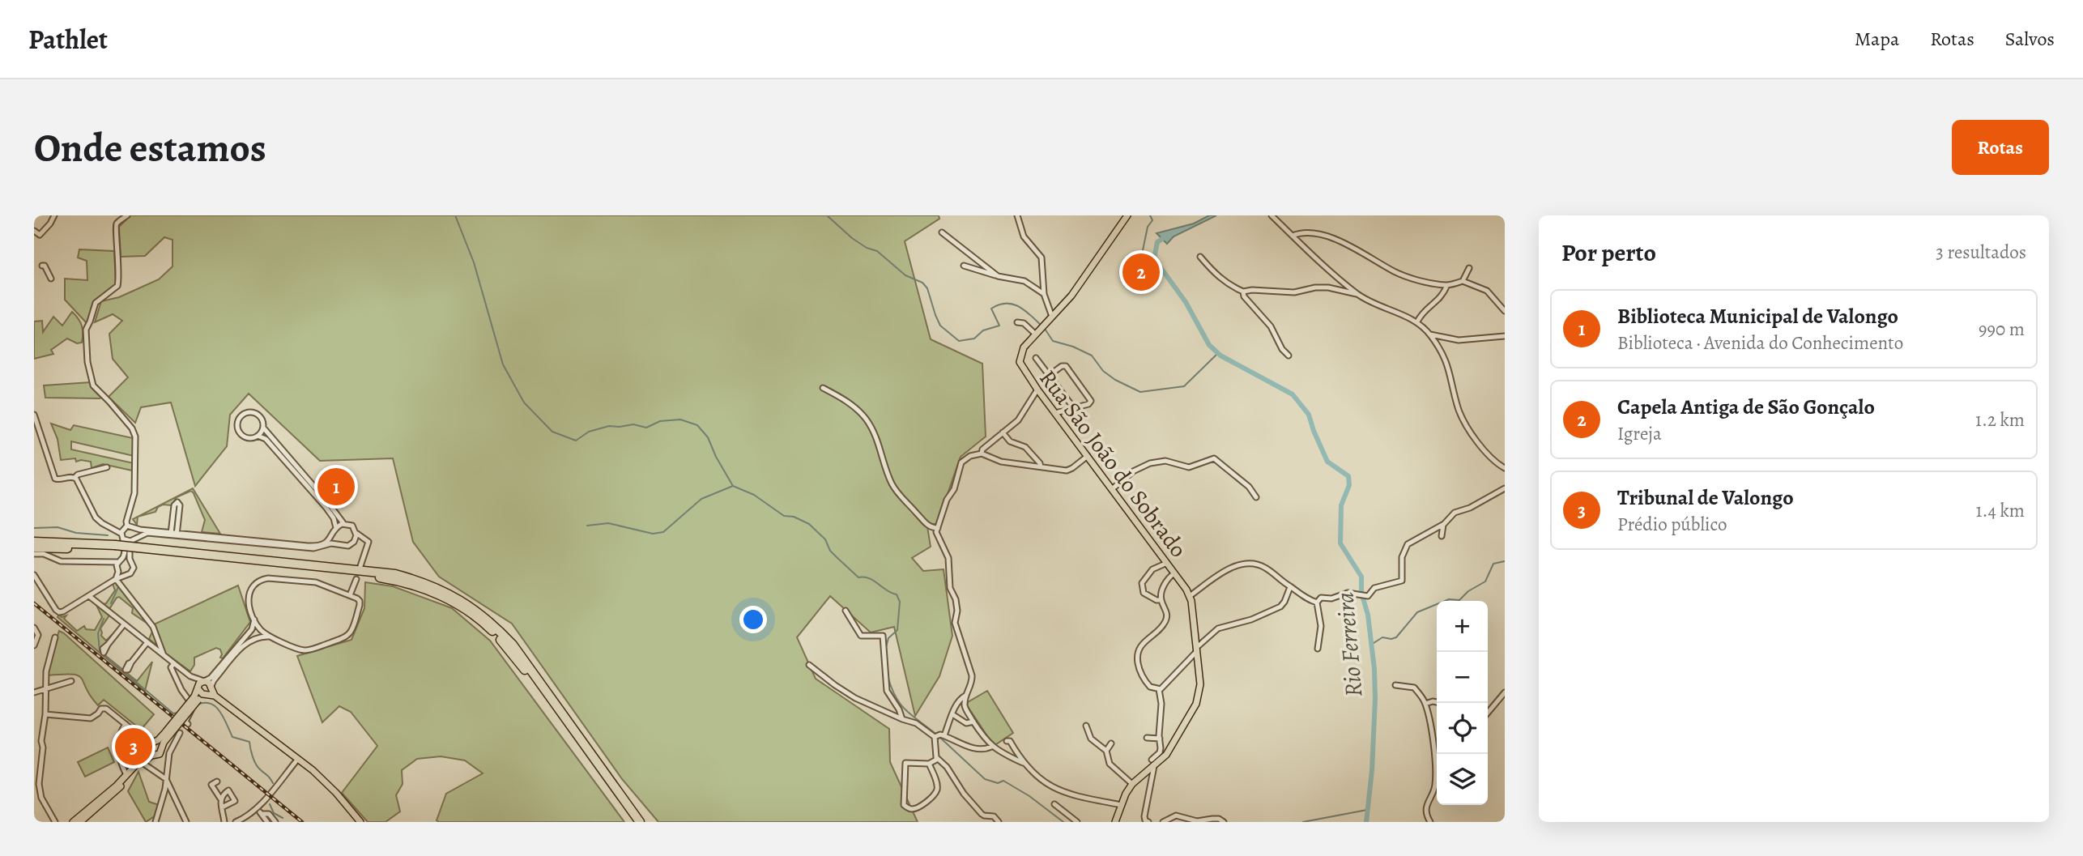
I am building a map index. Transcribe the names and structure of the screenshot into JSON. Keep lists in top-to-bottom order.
{
  "streets": {
    "main road": ["Rua São João do Sobrado"]
  },
  "water": ["Rio Ferreira"],
  "page": {
    "header": "Pathlet",
    "nav": ["Mapa", "Rotas", "Salvos"],
    "buttons": "Rotas",
    "title": "Onde estamos",
    "heading": ["Por perto", "3 resultados"],
    "pins": ["2", "1", "3"],
    "list": [
      {
        "mark": "1",
        "name": "Biblioteca Municipal de Valongo",
        "note": "Biblioteca · Avenida do Conhecimento",
        "value": "990 m"
      },
      {
        "mark": "2",
        "name": "Capela Antiga de São Gonçalo",
        "note": "Igreja",
        "value": "1.2 km"
      },
      {
        "mark": "3",
        "name": "Tribunal de Valongo",
        "note": "Prédio público",
        "value": "1.4 km"
      }
    ],
    "map_buttons": ["+", "−"]
  }
}
